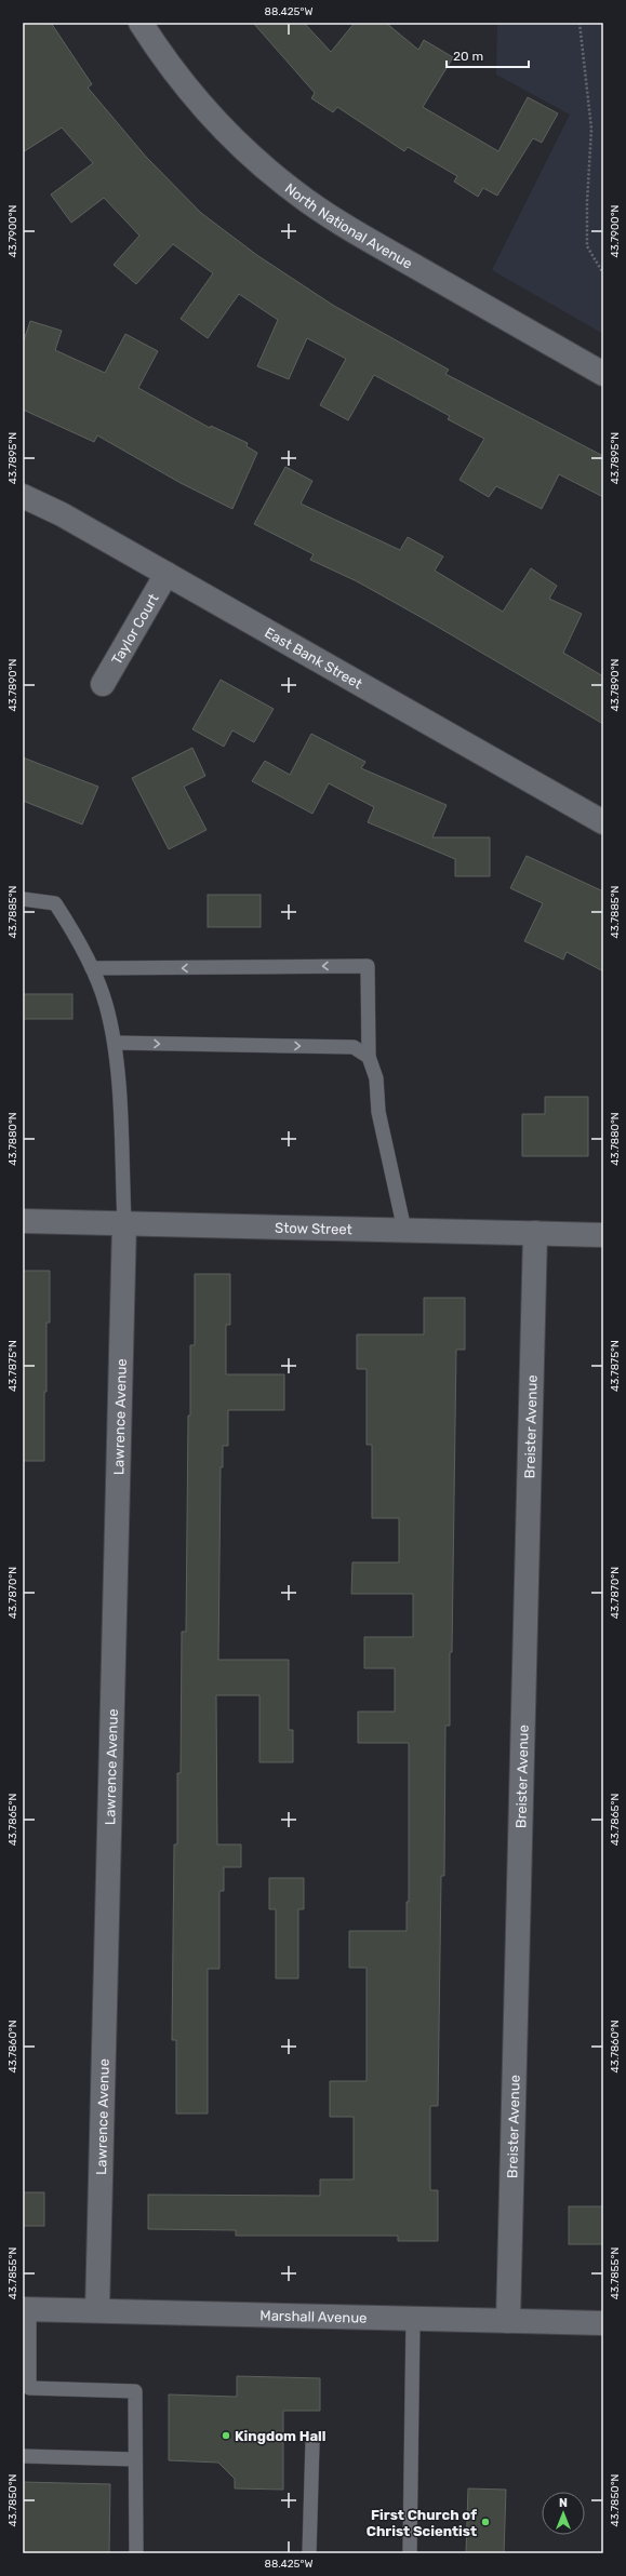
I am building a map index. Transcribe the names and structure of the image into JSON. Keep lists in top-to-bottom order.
{
  "streets": {
    "street": [
      "North National Avenue",
      "Taylor Court",
      "East Bank Street",
      "Stow Street",
      "Lawrence Avenue",
      "Breister Avenue",
      "Marshall Avenue"
    ]
  },
  "crossings": [
    ["Taylor Court", "East Bank Street"],
    ["Stow Street", "Lawrence Avenue"],
    ["Stow Street", "Breister Avenue"],
    ["Lawrence Avenue", "Marshall Avenue"],
    ["Breister Avenue", "Marshall Avenue"]
  ],
  "places": ["Kingdom Hall", "First Church of Christ Scientist"],
  "scale_bar": "20 m",
  "north": "top",
  "coordinates": [
    "88.425°W",
    "43.7900°N",
    "43.7895°N",
    "43.7890°N",
    "43.7885°N",
    "43.7880°N",
    "43.7875°N",
    "43.7870°N",
    "43.7865°N",
    "43.7860°N",
    "43.7855°N",
    "43.7850°N"
  ]
}
